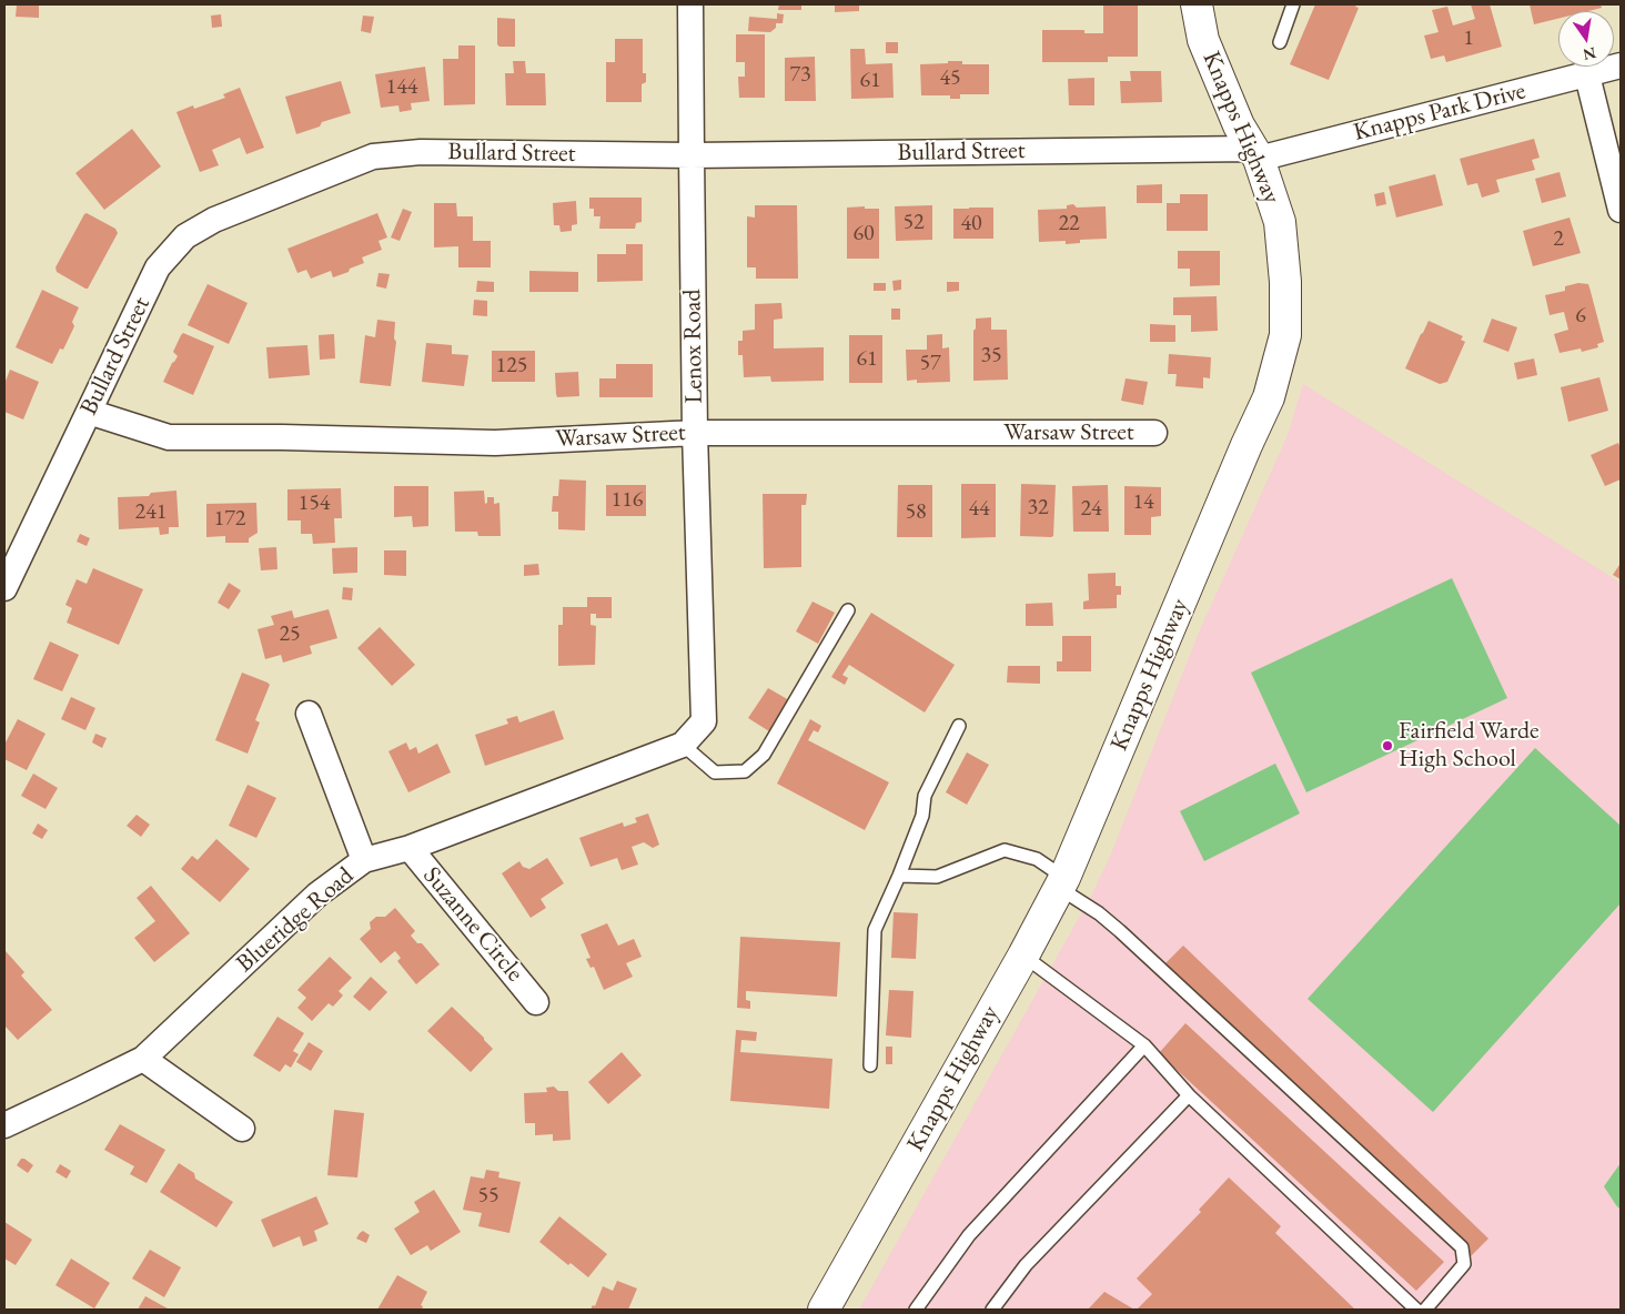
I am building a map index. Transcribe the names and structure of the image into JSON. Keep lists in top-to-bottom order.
{
  "streets": {
    "street": [
      "Knapps Park Drive",
      "Knapps Highway",
      "Bullard Street",
      "Lenox Road",
      "Warsaw Street",
      "Blueridge Road",
      "Suzanne Circle"
    ]
  },
  "crossings": [
    ["Knapps Park Drive", "Knapps Highway"],
    ["Knapps Park Drive", "Bullard Street"],
    ["Knapps Highway", "Bullard Street"],
    ["Bullard Street", "Lenox Road"],
    ["Bullard Street", "Warsaw Street"],
    ["Lenox Road", "Warsaw Street"],
    ["Lenox Road", "Blueridge Road"],
    ["Blueridge Road", "Suzanne Circle"]
  ],
  "places": ["Fairfield Warde High School"],
  "house_numbers": [
    "1",
    "73",
    "45",
    "61",
    "144",
    "52",
    "40",
    "22",
    "60",
    "2",
    "6",
    "35",
    "61",
    "57",
    "125",
    "116",
    "14",
    "154",
    "32",
    "44",
    "24",
    "241",
    "58",
    "172",
    "25",
    "55"
  ],
  "north": "bottom"
}
